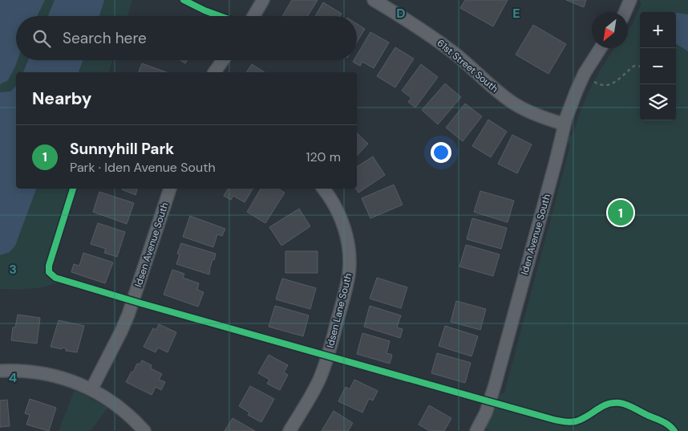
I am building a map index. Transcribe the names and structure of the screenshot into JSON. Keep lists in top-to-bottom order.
{
  "streets": {
    "street": [
      "61st Street South",
      "Iden Avenue South",
      "Idsen Avenue South",
      "Idsen Lane South"
    ]
  },
  "crossings": [
    ["61st Street South", "Iden Avenue South"]
  ],
  "north": "bottom left",
  "page": {
    "map_buttons": ["+", "−"],
    "search": "Search here",
    "heading": "Nearby",
    "list": [
      {
        "mark": "1",
        "name": "Sunnyhill Park",
        "note": "Park · Iden Avenue South",
        "value": "120 m"
      }
    ],
    "pins": "1"
  },
  "grid": {
    "columns": ["D", "E"],
    "rows": ["3", "4"]
  }
}
